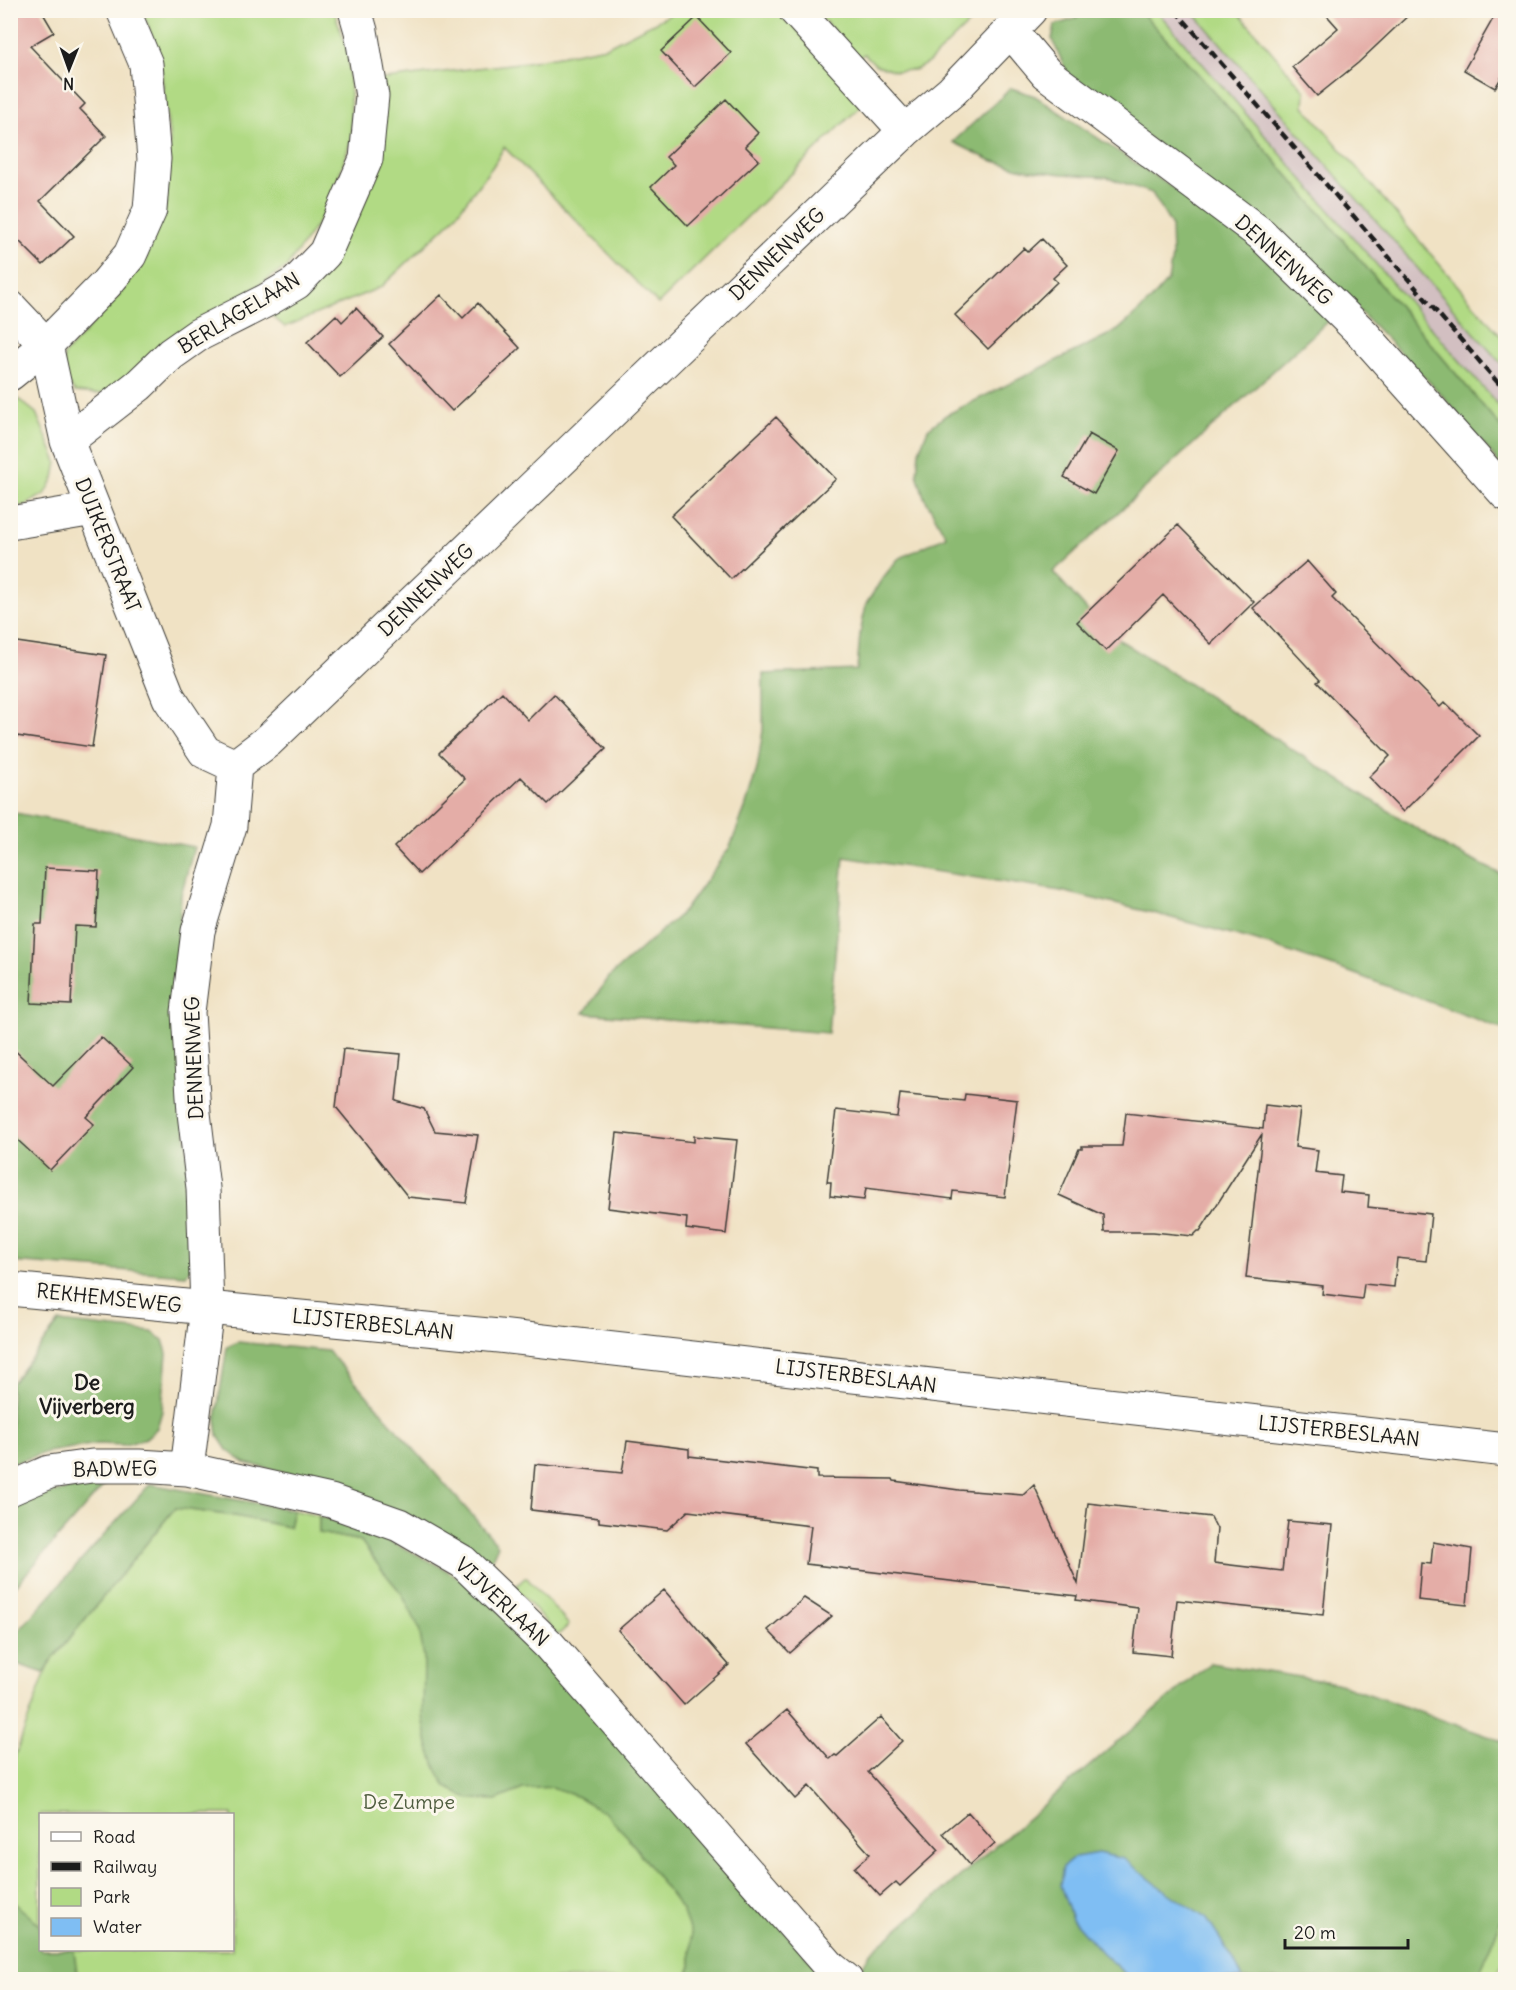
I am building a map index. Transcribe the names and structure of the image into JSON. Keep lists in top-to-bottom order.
{
  "streets": {
    "street": [
      "DENNENWEG",
      "BERLAGELAAN",
      "DUIKERSTRAAT",
      "REKHEMSEWEG",
      "LIJSTERBESLAAN",
      "BADWEG",
      "VIJVERLAAN"
    ]
  },
  "crossings": [
    ["DENNENWEG", "DUIKERSTRAAT"],
    ["DENNENWEG", "REKHEMSEWEG"],
    ["DENNENWEG", "LIJSTERBESLAAN"],
    ["BERLAGELAAN", "DUIKERSTRAAT"],
    ["REKHEMSEWEG", "LIJSTERBESLAAN"],
    ["BADWEG", "VIJVERLAAN"]
  ],
  "districts": ["De Vijverberg"],
  "parks": ["De Zumpe"],
  "legend": [
    "Road",
    "Railway",
    "Park",
    "Water"
  ],
  "scale_bar": "20 m",
  "north": "bottom"
}
